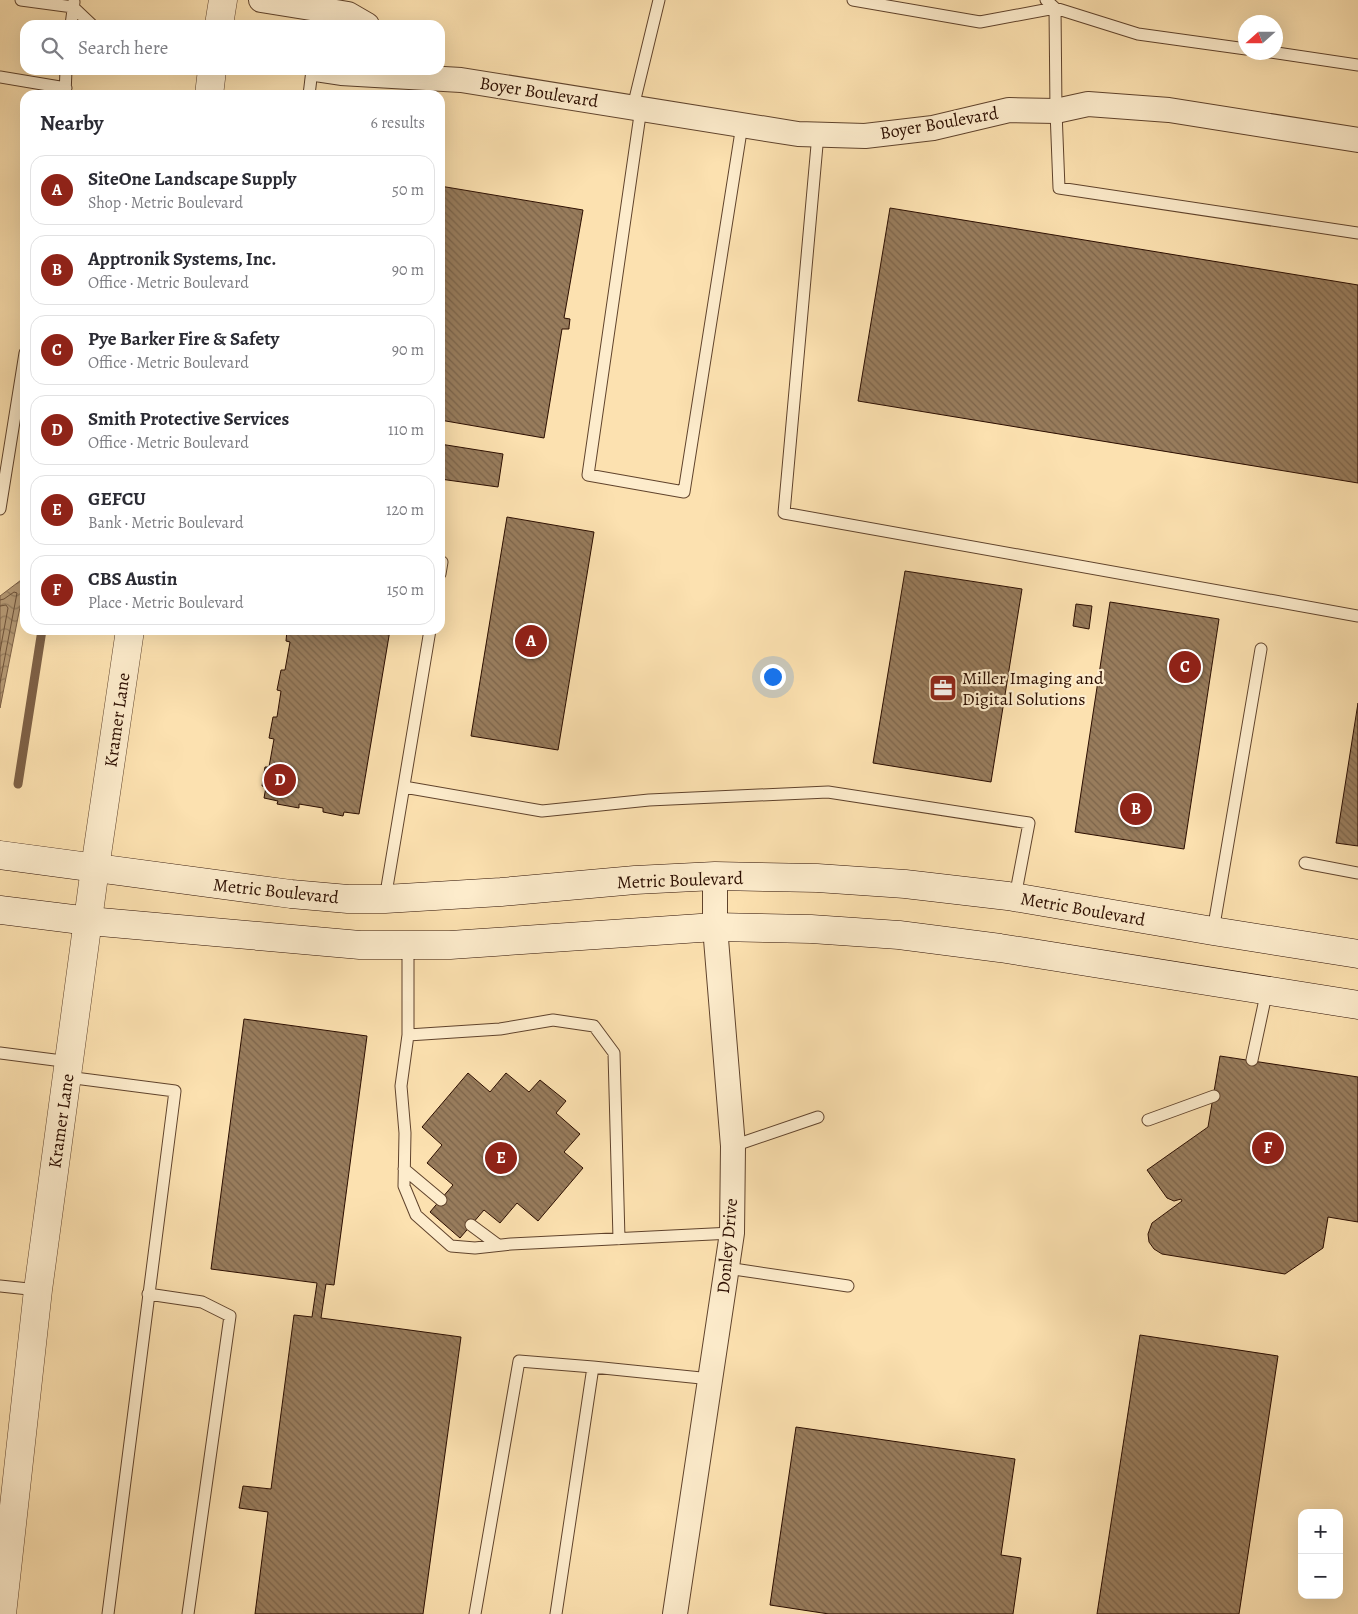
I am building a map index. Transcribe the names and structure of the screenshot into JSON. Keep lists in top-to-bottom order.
{
  "streets": {
    "main road": ["Kramer Lane", "Metric Boulevard"],
    "street": ["Boyer Boulevard", "Donley Drive"]
  },
  "crossings": [
    ["Kramer Lane", "Metric Boulevard"],
    ["Metric Boulevard", "Donley Drive"]
  ],
  "places": {
    "office": ["Miller Imaging and Digital Solutions"]
  },
  "north": "left",
  "page": {
    "search": "Search here",
    "heading": ["Nearby", "6 results"],
    "list": [
      {
        "mark": "A",
        "name": "SiteOne Landscape Supply",
        "note": "Shop · Metric Boulevard",
        "value": "50 m"
      },
      {
        "mark": "B",
        "name": "Apptronik Systems, Inc.",
        "note": "Office · Metric Boulevard",
        "value": "90 m"
      },
      {
        "mark": "C",
        "name": "Pye Barker Fire & Safety",
        "note": "Office · Metric Boulevard",
        "value": "90 m"
      },
      {
        "mark": "D",
        "name": "Smith Protective Services",
        "note": "Office · Metric Boulevard",
        "value": "110 m"
      },
      {
        "mark": "E",
        "name": "GEFCU",
        "note": "Bank · Metric Boulevard",
        "value": "120 m"
      },
      {
        "mark": "F",
        "name": "CBS Austin",
        "note": "Place · Metric Boulevard",
        "value": "150 m"
      }
    ],
    "pins": [
      "A",
      "C",
      "D",
      "B",
      "F",
      "E"
    ],
    "map_buttons": ["+", "−"]
  }
}
